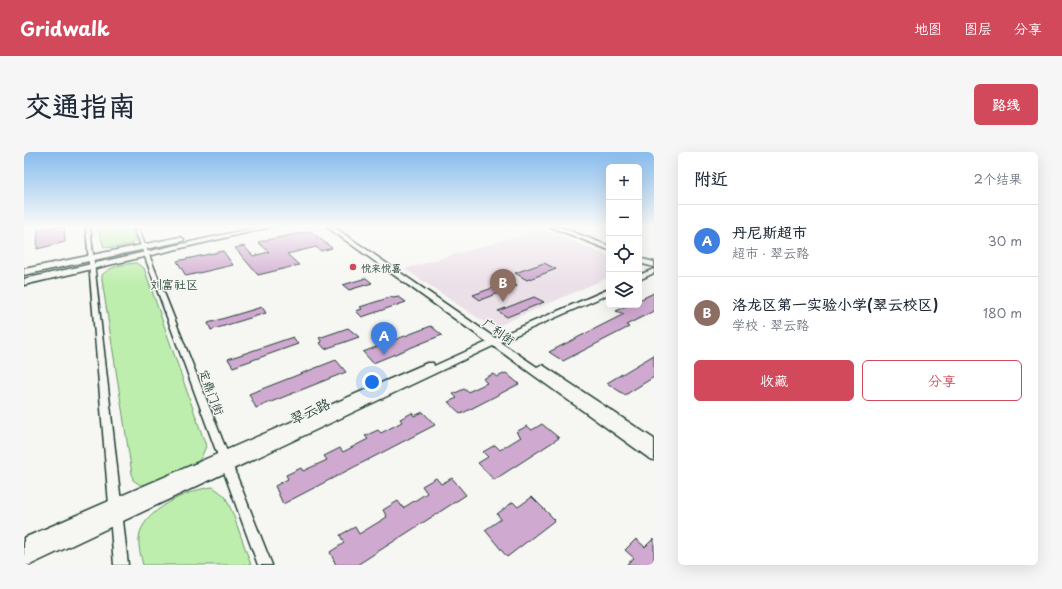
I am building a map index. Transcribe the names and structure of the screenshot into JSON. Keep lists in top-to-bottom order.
{
  "streets": {
    "street": ["广利街", "定鼎门街", "翠云路"]
  },
  "crossings": [
    ["广利街", "翠云路"],
    ["定鼎门街", "翠云路"]
  ],
  "districts": ["刘富社区"],
  "places": ["悦来悦喜"],
  "page": {
    "header": "Gridwalk",
    "nav": ["地图", "图层", "分享"],
    "title": "交通指南",
    "buttons": [
      "路线",
      ["收藏", "分享"]
    ],
    "heading": ["附近", "2个结果"],
    "map_buttons": ["+", "−"],
    "list": [
      {
        "mark": "A",
        "name": "丹尼斯超市",
        "note": "超市 · 翠云路",
        "value": "30 m"
      },
      {
        "mark": "B",
        "name": "洛龙区第一实验小学(翠云校区)",
        "note": "学校 · 翠云路",
        "value": "180 m"
      }
    ],
    "pins": ["B", "A"]
  }
}
